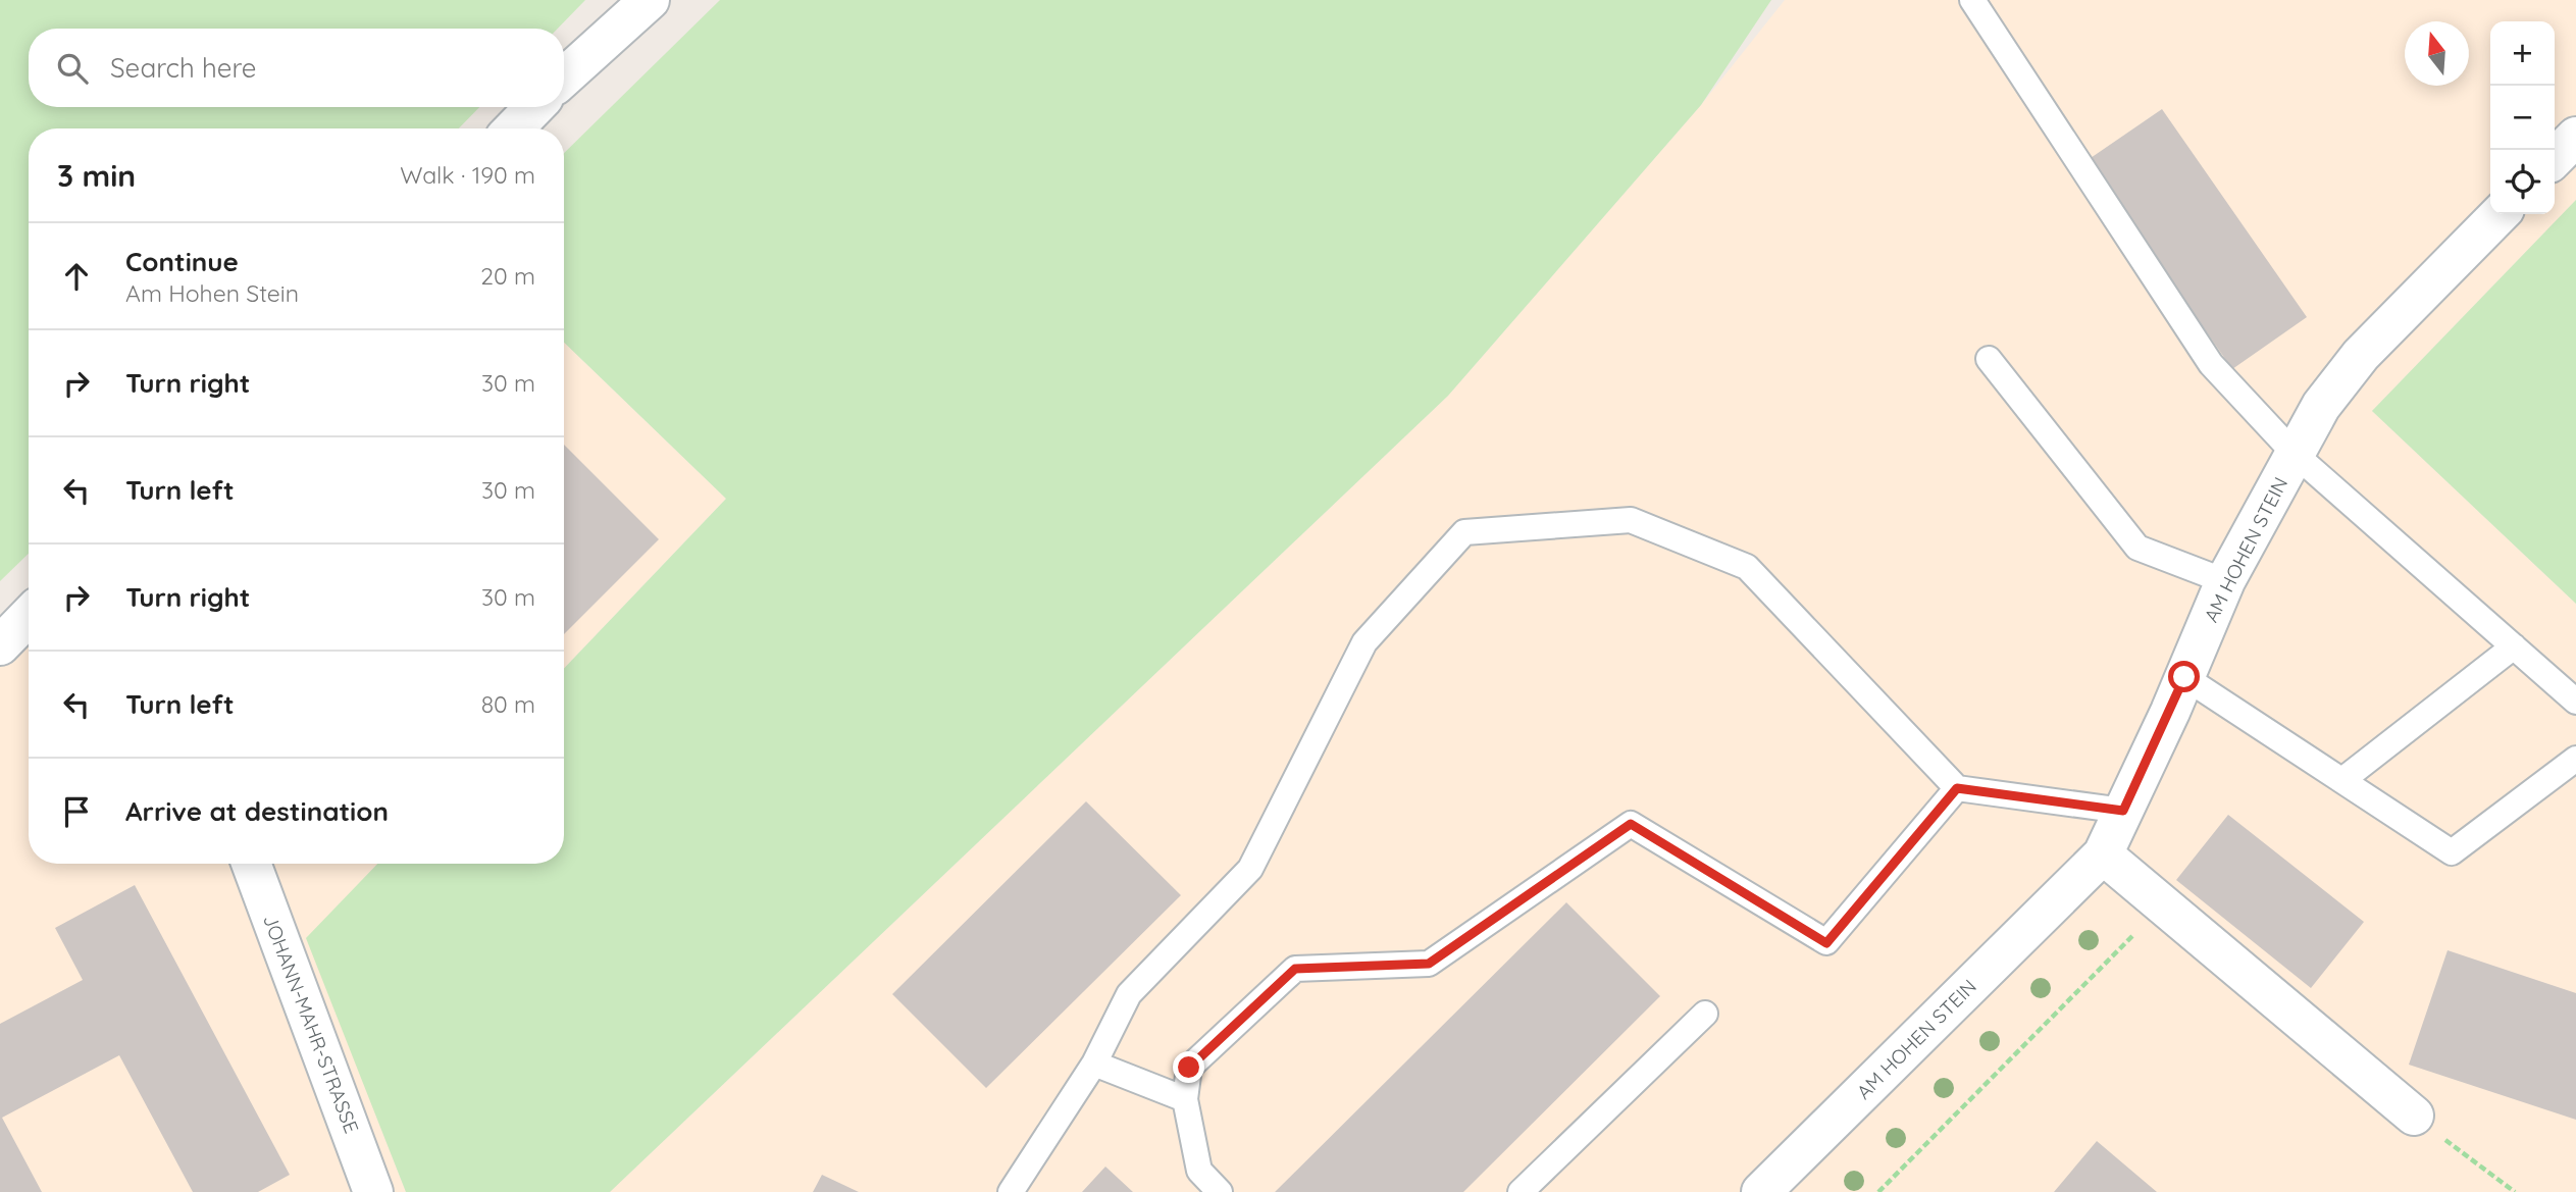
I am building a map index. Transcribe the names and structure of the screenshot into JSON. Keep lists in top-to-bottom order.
{
  "streets": {
    "street": ["AM HOHEN STEIN", "JOHANN-MAHR-STRASSE"]
  },
  "north": "top",
  "page": {
    "map_buttons": ["+", "−"],
    "search": "Search here",
    "heading": ["3 min", "Walk · 190 m"],
    "list": [
      ["Continue", "Am Hohen Stein", "20 m"],
      ["Turn right", "30 m"],
      ["Turn left", "30 m"],
      ["Turn right", "30 m"],
      ["Turn left", "80 m"],
      "Arrive at destination"
    ]
  }
}
